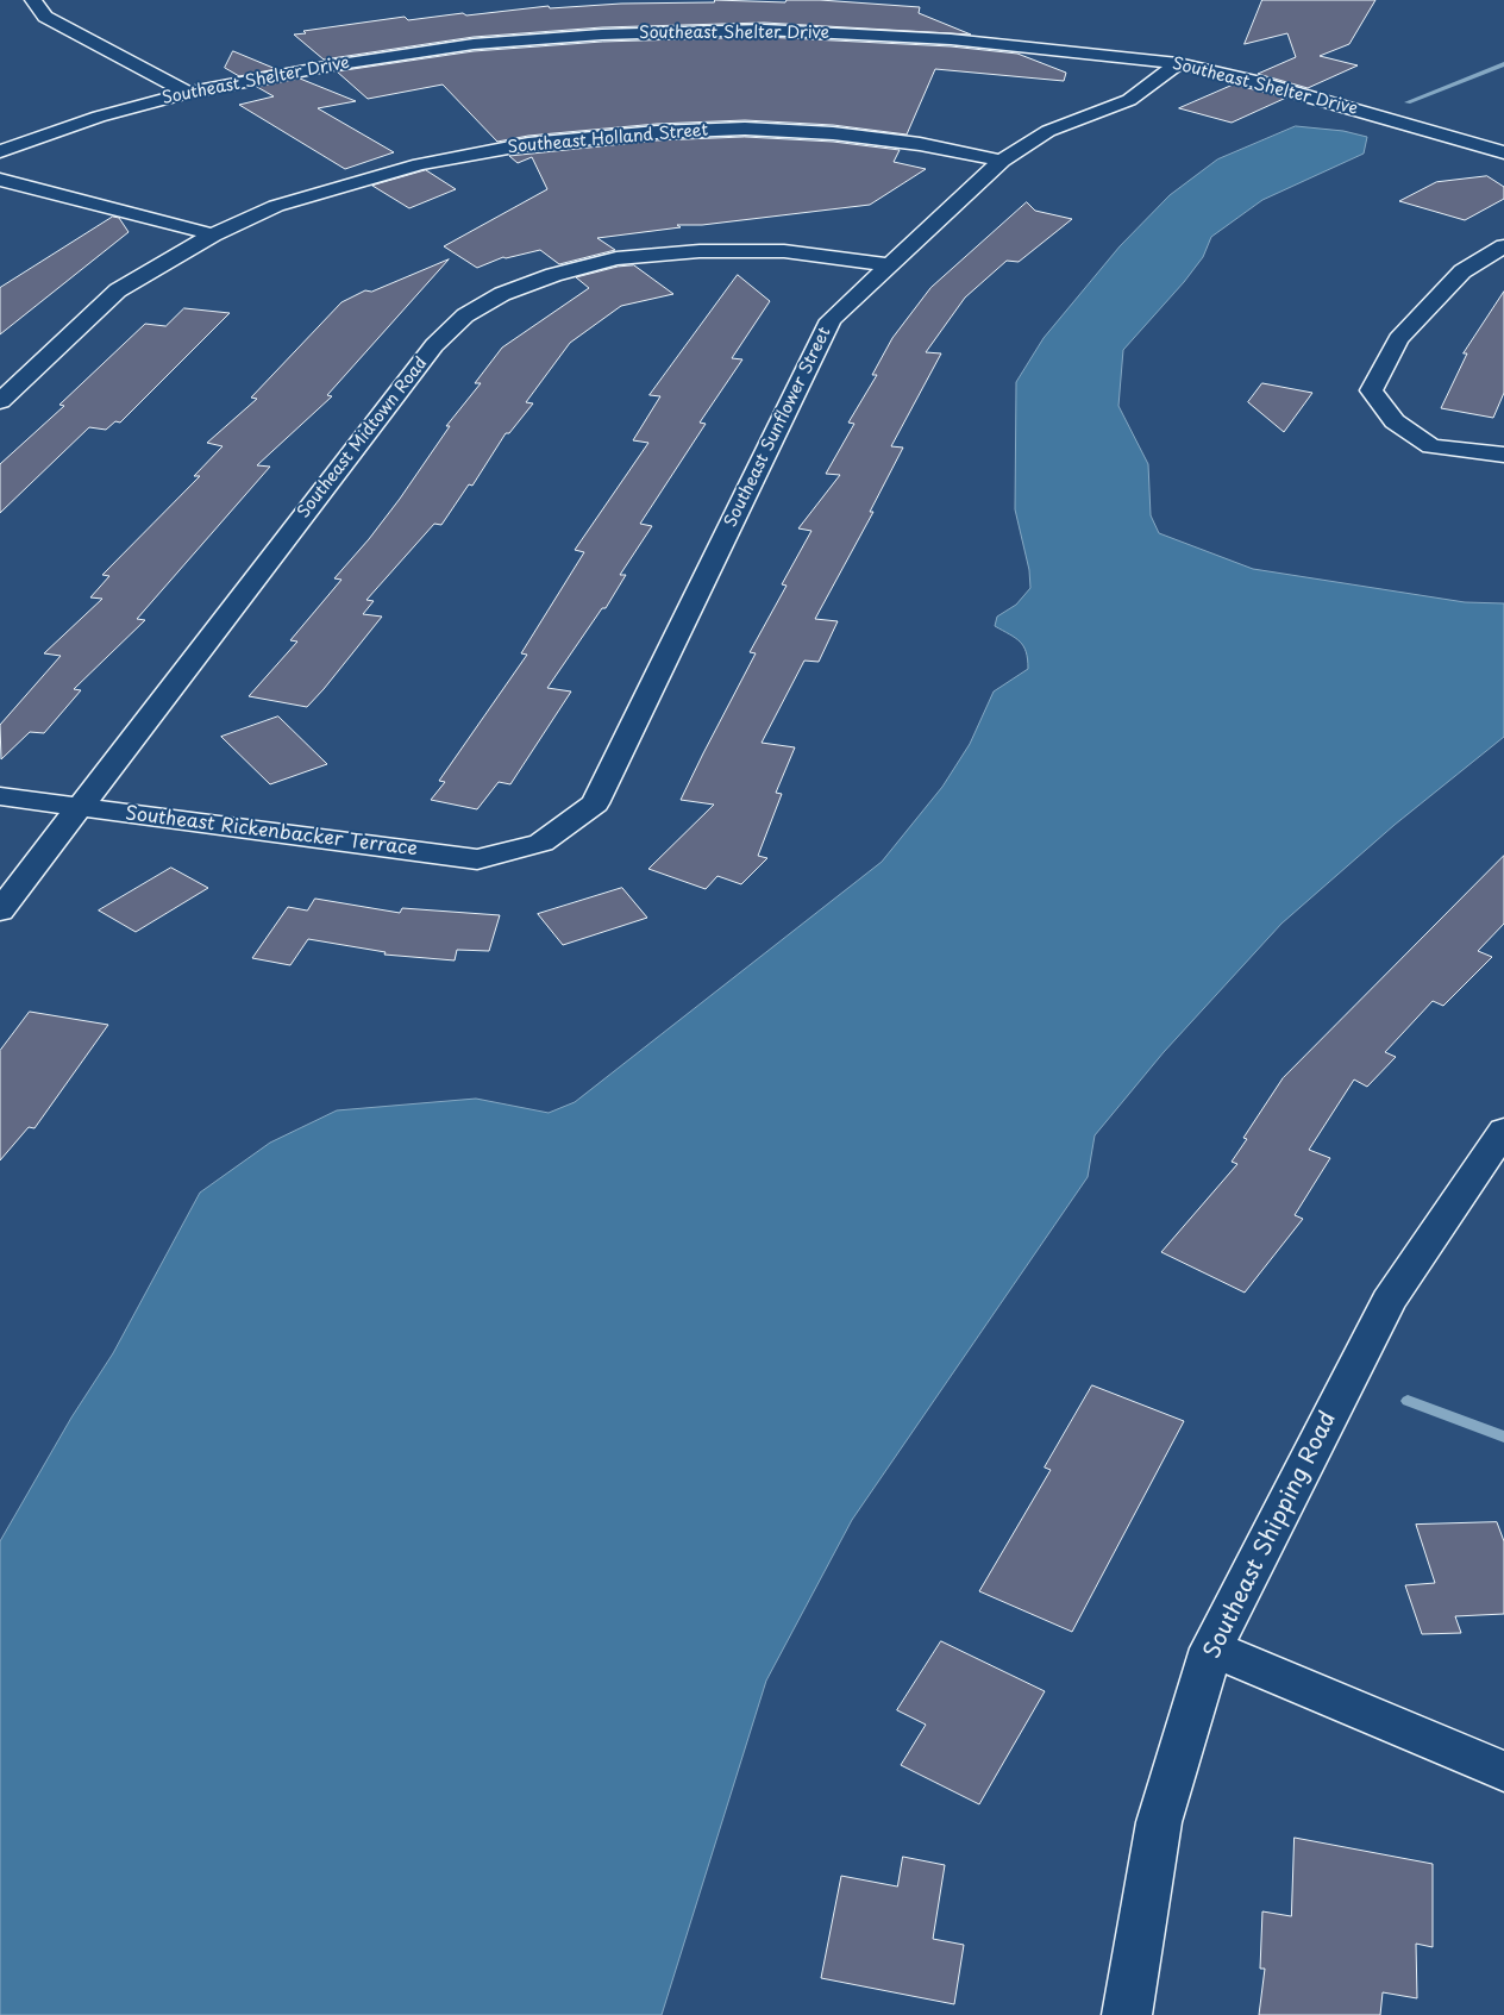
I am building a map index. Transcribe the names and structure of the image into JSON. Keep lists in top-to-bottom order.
{
  "streets": {
    "street": [
      "Southeast Shelter Drive",
      "Southeast Holland Street",
      "Southeast Sunflower Street",
      "Southeast Midtown Road",
      "Southeast Rickenbacker Terrace",
      "Southeast Shipping Road"
    ]
  },
  "crossings": [
    ["Southeast Shelter Drive", "Southeast Sunflower Street"],
    ["Southeast Holland Street", "Southeast Sunflower Street"],
    ["Southeast Sunflower Street", "Southeast Midtown Road"],
    ["Southeast Sunflower Street", "Southeast Rickenbacker Terrace"],
    ["Southeast Midtown Road", "Southeast Rickenbacker Terrace"]
  ]
}
